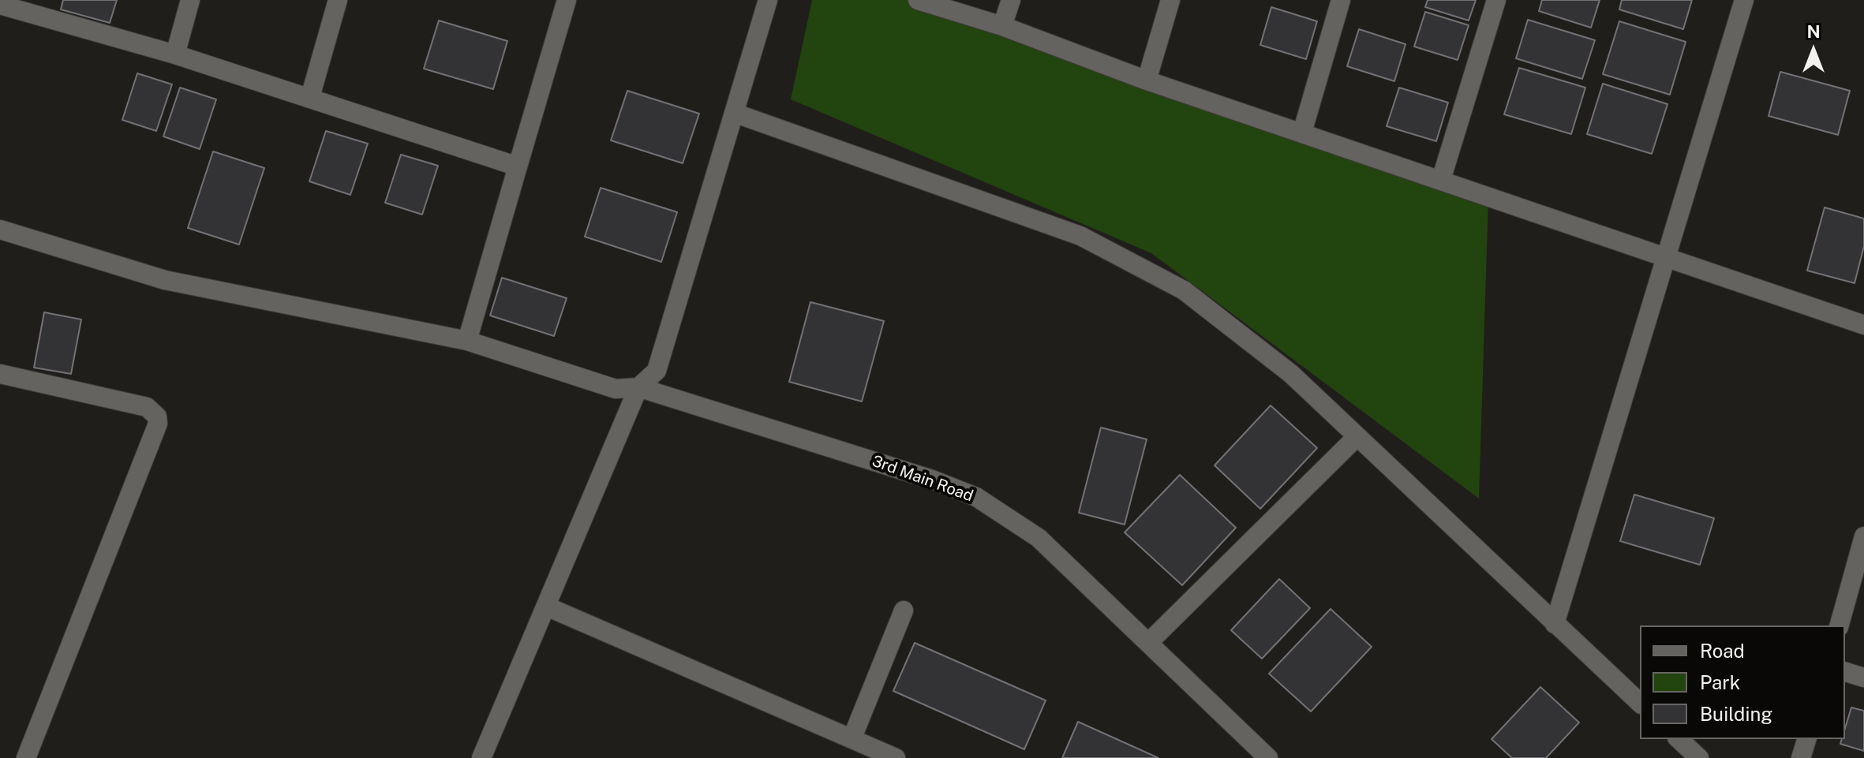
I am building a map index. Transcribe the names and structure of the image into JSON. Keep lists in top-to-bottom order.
{
  "streets": {
    "street": ["3rd Main Road"]
  },
  "legend": ["Road", "Park", "Building"],
  "north": "top"
}
